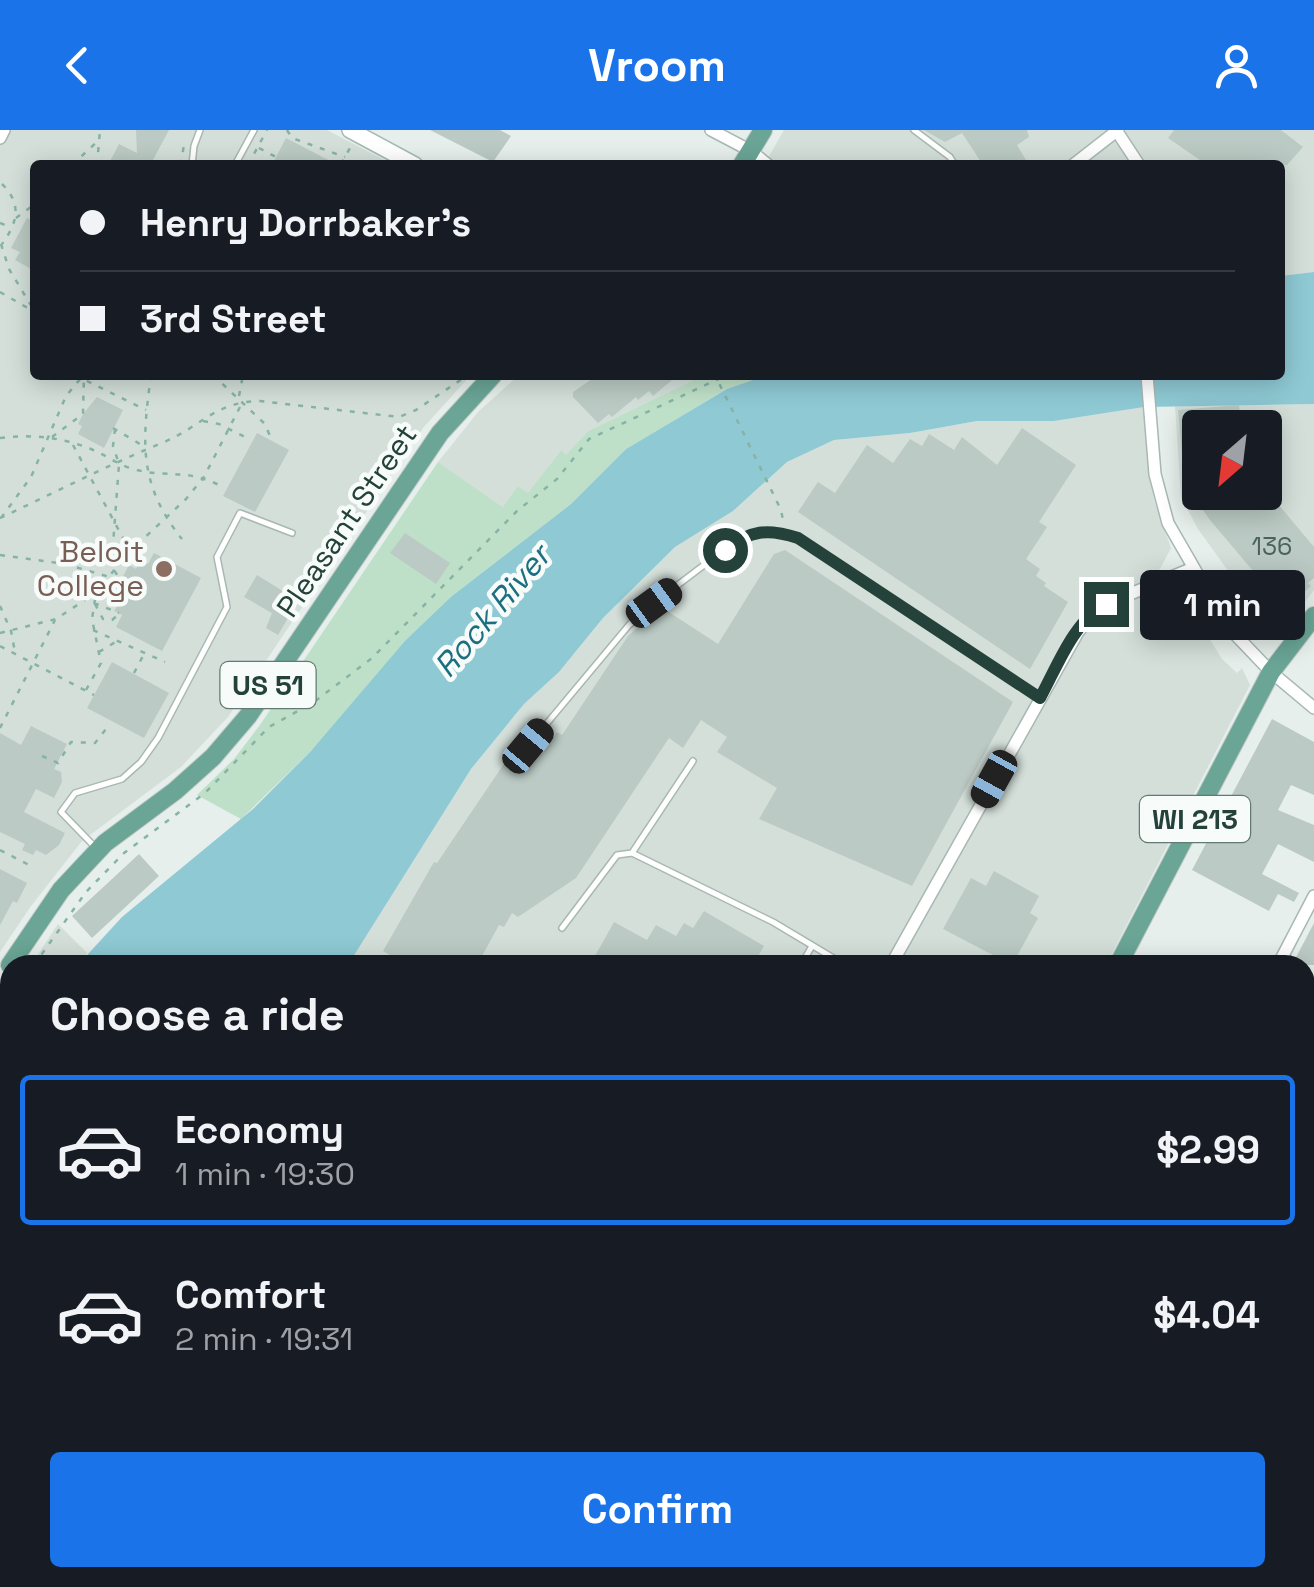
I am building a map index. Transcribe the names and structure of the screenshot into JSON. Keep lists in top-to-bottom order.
{
  "streets": {
    "main road": ["Pleasant Street", "US 51", "WI 213"]
  },
  "water": ["Rock River"],
  "places": ["Beloit College"],
  "house_numbers": ["136"],
  "north": "bottom left",
  "page": {
    "header": "Vroom",
    "banner": ["Henry Dorrbaker's", "3rd Street"],
    "bubble": "1 min",
    "heading": "Choose a ride",
    "list": [
      {
        "name": "Economy",
        "note": "1 min · 19:30",
        "value": "$2.99"
      },
      {
        "name": "Comfort",
        "note": "2 min · 19:31",
        "value": "$4.04"
      }
    ],
    "buttons": "Confirm"
  }
}
